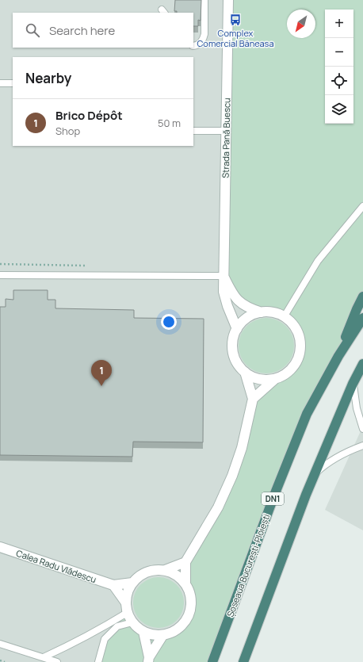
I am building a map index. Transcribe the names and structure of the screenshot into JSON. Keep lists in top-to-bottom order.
{
  "streets": {
    "highway": ["DN1", "Șoseaua București-Ploiești"],
    "street": ["Strada Pană Buescu", "Calea Radu Vlădescu"]
  },
  "crossings": [
    ["DN1", "Șoseaua București-Ploiești"]
  ],
  "places": {
    "bus stop": ["Complex Comercial Băneasa"]
  },
  "north": "bottom left",
  "page": {
    "map_buttons": ["+", "−"],
    "search": "Search here",
    "heading": "Nearby",
    "list": [
      {
        "mark": "1",
        "name": "Brico Dépôt",
        "note": "Shop",
        "value": "50 m"
      }
    ],
    "pins": "1"
  }
}
